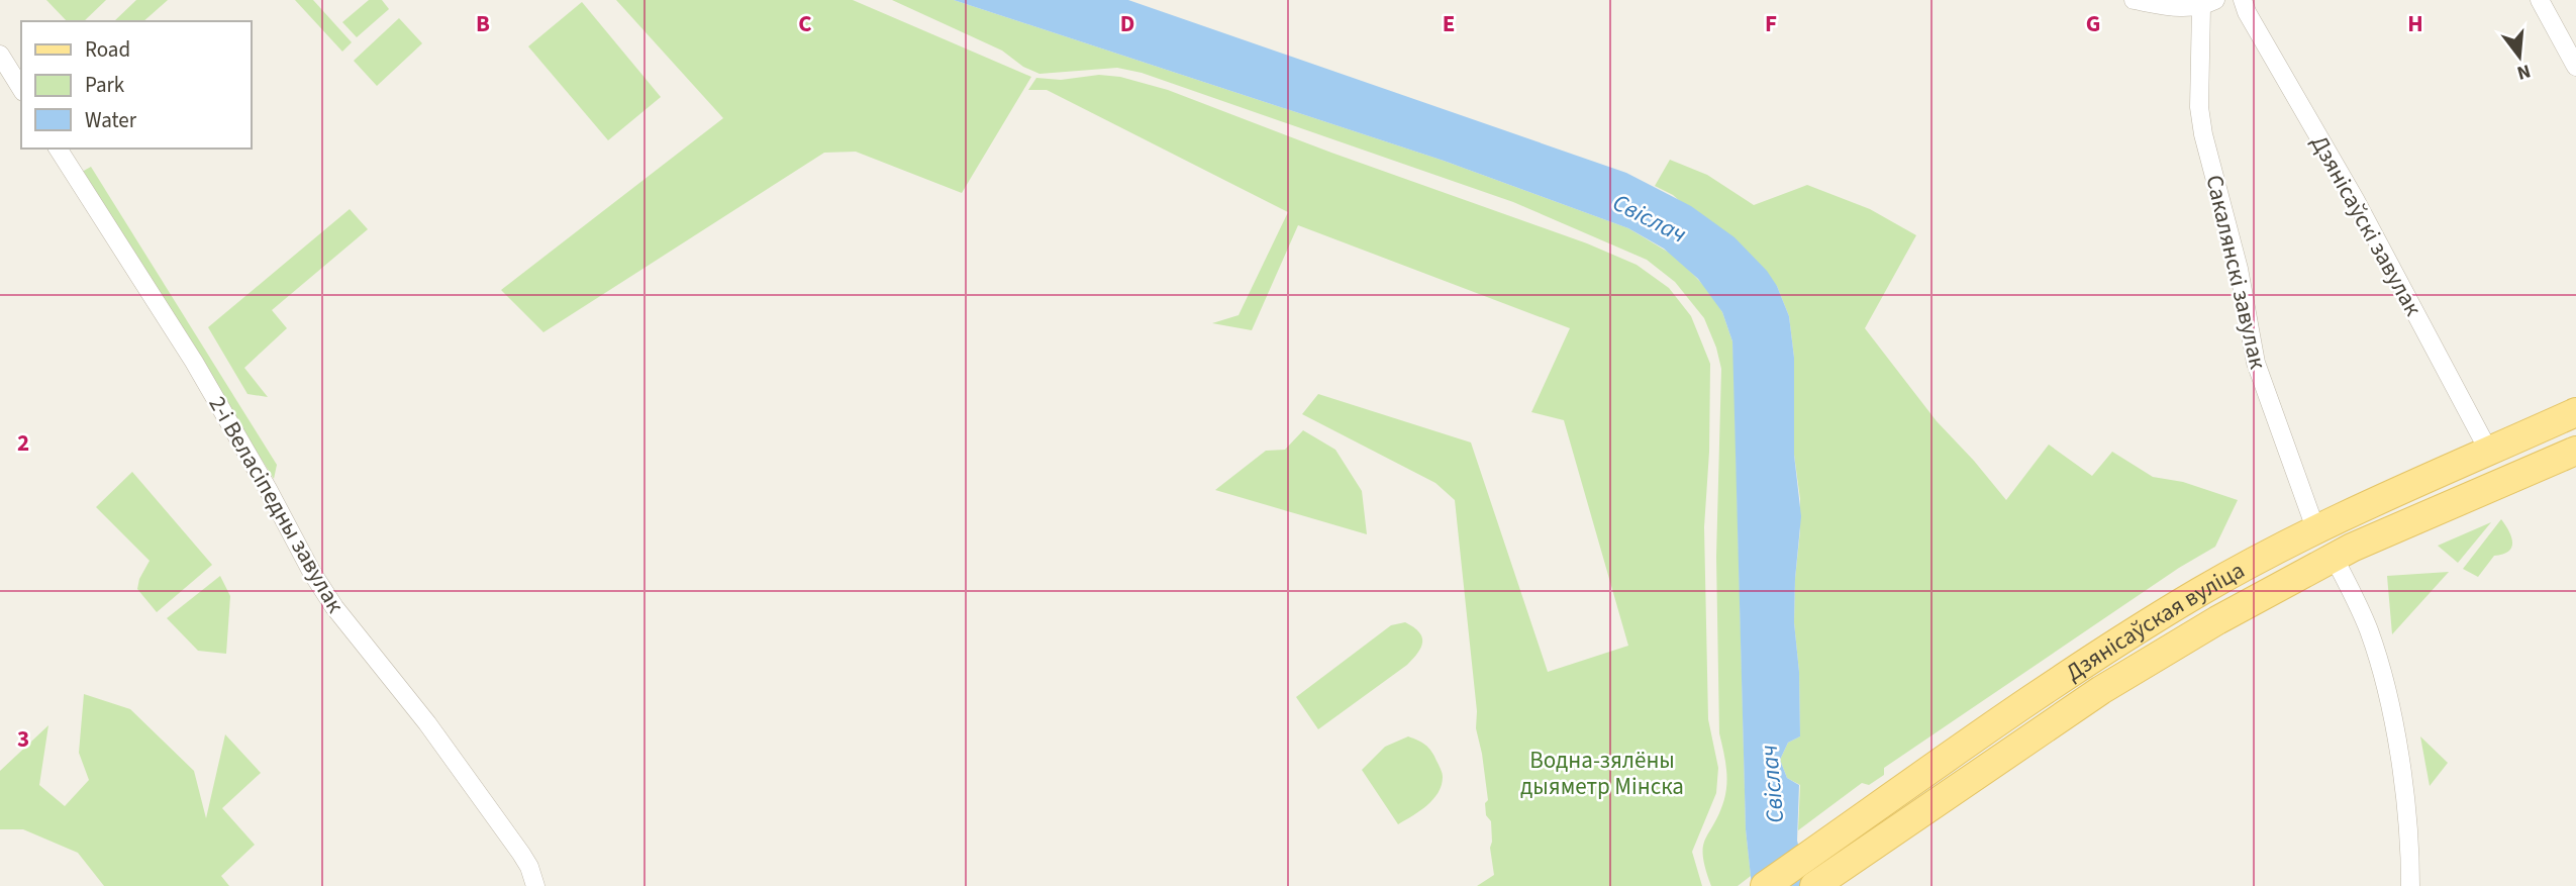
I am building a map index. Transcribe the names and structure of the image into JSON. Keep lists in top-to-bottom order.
{
  "streets": {
    "main road": ["Дзянісаўская вуліца"],
    "street": ["Дзянісаўскі завулак", "Сакалянскі завулак", "2-і Веласіпедны завулак"]
  },
  "crossings": [
    ["Дзянісаўскі завулак", "Дзянісаўская вуліца"],
    ["Сакалянскі завулак", "Дзянісаўская вуліца"]
  ],
  "water": ["Свіслач"],
  "parks": ["Водна-зялёны дыяметр Мінска"],
  "legend": ["Road", "Park", "Water"],
  "north": "bottom",
  "grid": {
    "columns": [
      "B",
      "C",
      "D",
      "E",
      "F",
      "G",
      "H"
    ],
    "rows": ["2", "3"]
  }
}
